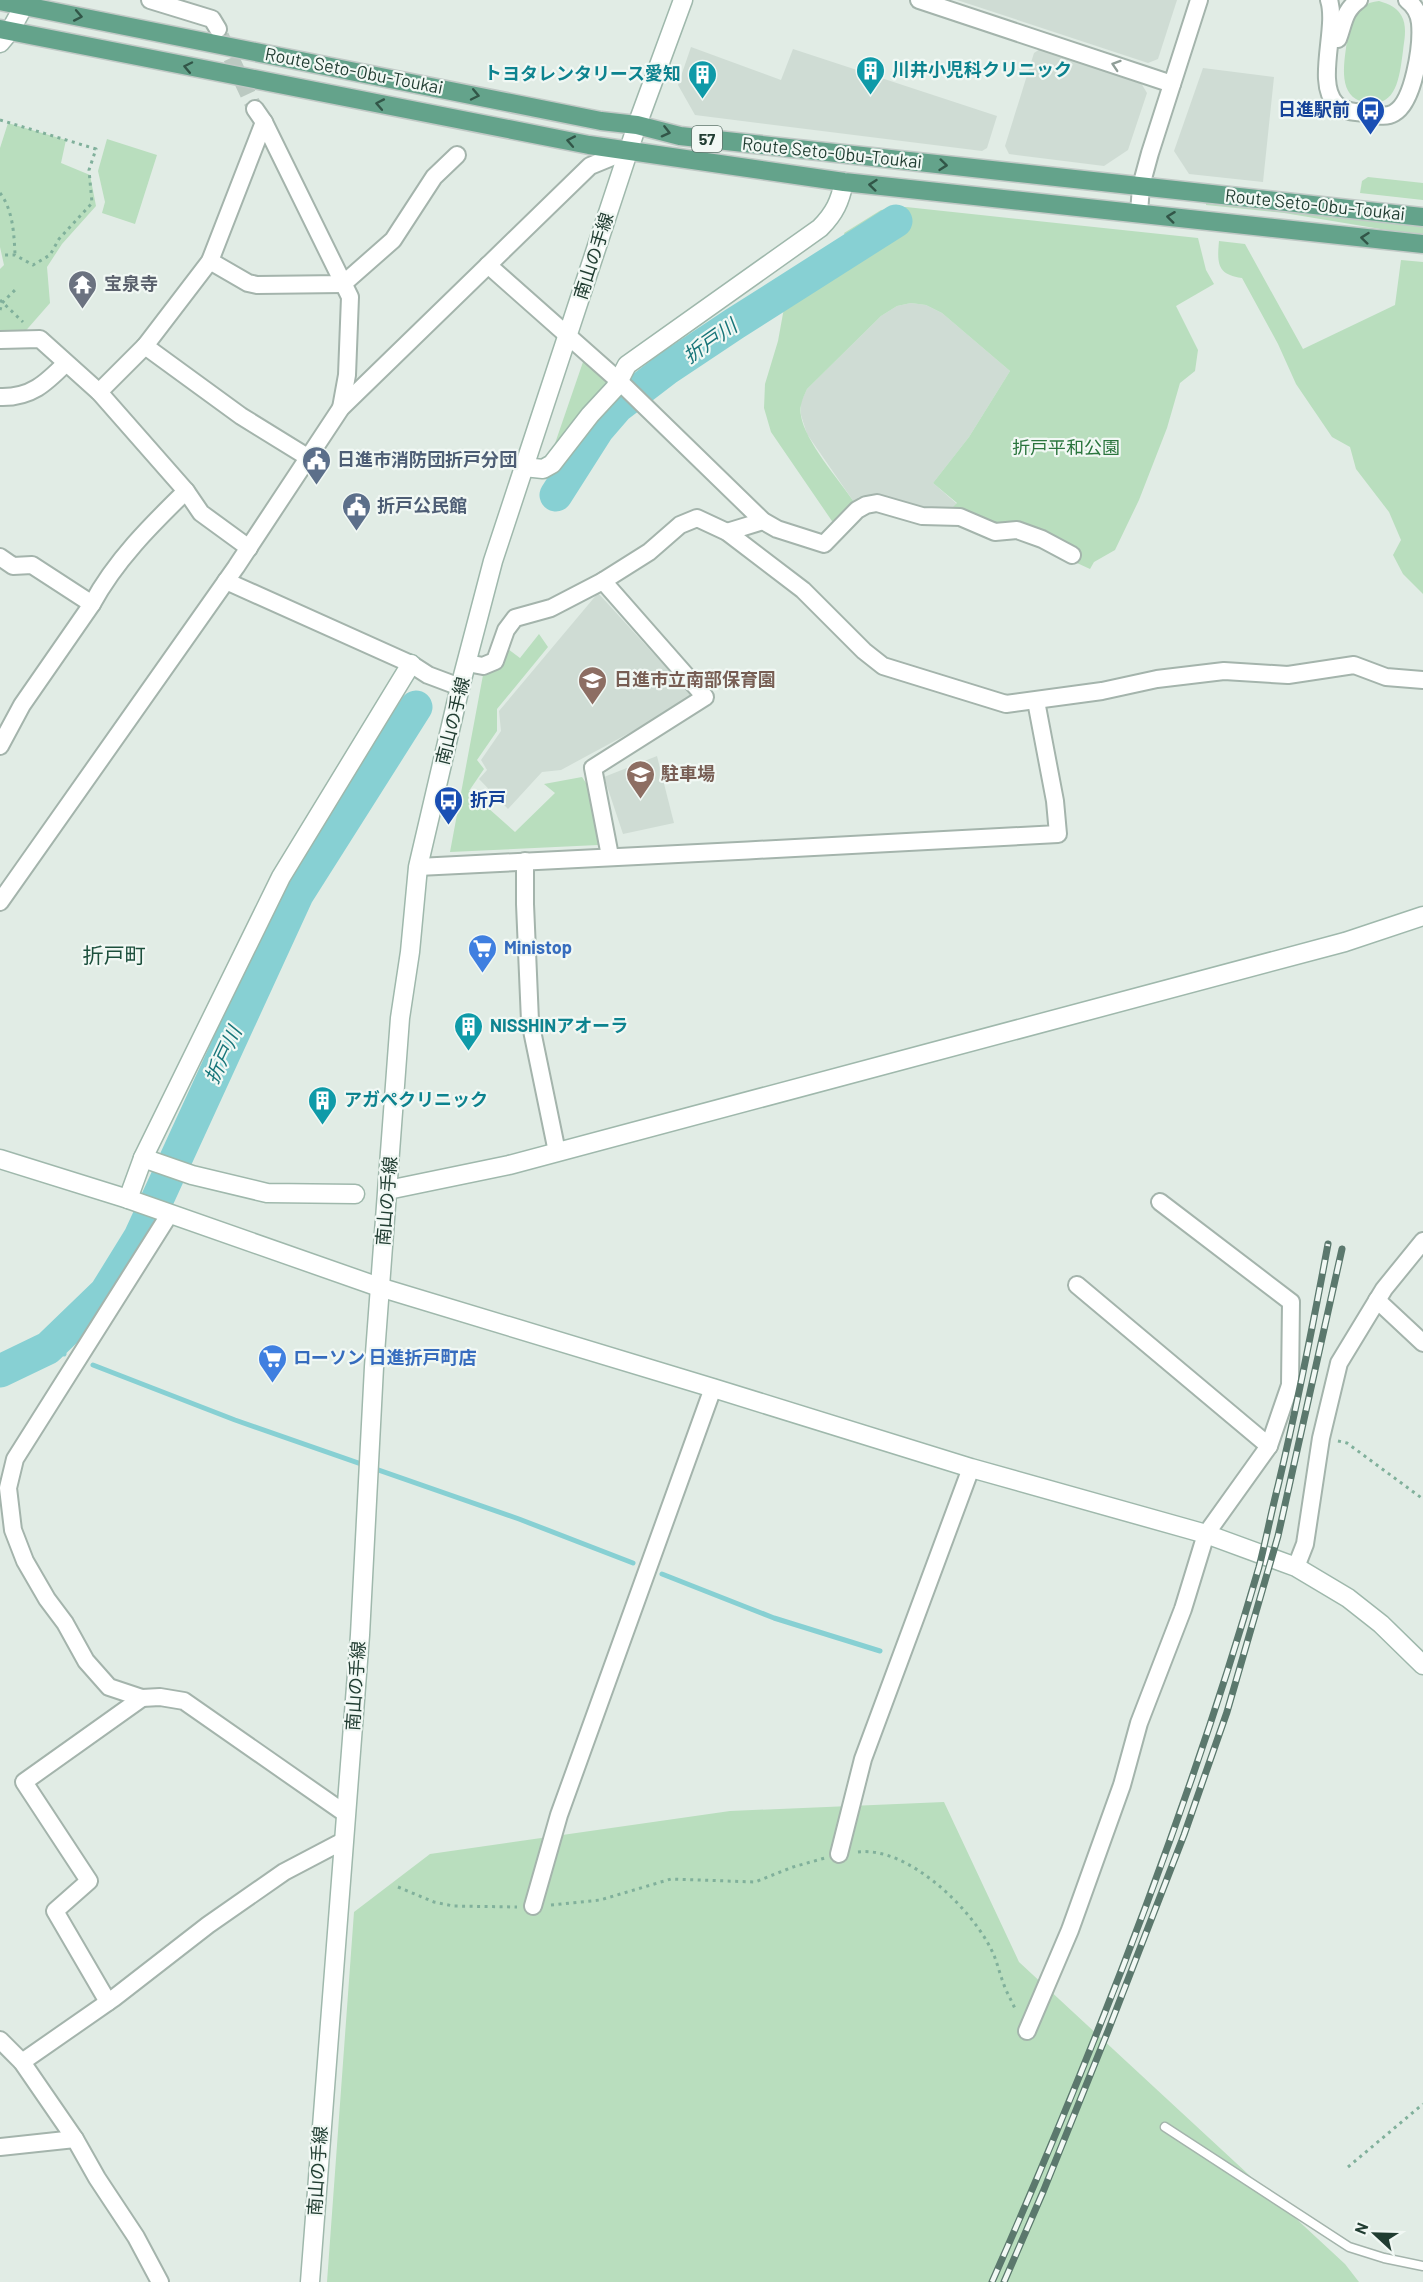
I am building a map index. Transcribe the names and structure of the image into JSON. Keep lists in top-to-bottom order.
{
  "streets": {
    "main road": ["Route Seto-Obu-Toukai", "57"],
    "street": ["南山の手線"]
  },
  "crossings": [
    ["Route Seto-Obu-Toukai", "南山の手線"]
  ],
  "districts": ["折戸町"],
  "water": ["折戸川"],
  "parks": ["折戸平和公園"],
  "places": {
    "building": [
      "川井小児科クリニック",
      "トヨタレンタリース愛知",
      "NISSHINアオーラ",
      "アガぺクリニック"
    ],
    "bus stop": ["日進駅前", "折戸"],
    "temple": ["宝泉寺"],
    "public building": ["日進市消防団折戸分団", "折戸公民館"],
    "school or university": ["日進市立南部保育園", "駐車場"],
    "supermarket": ["Ministop", "ローソン 日進折戸町店"]
  },
  "north": "left"
}
